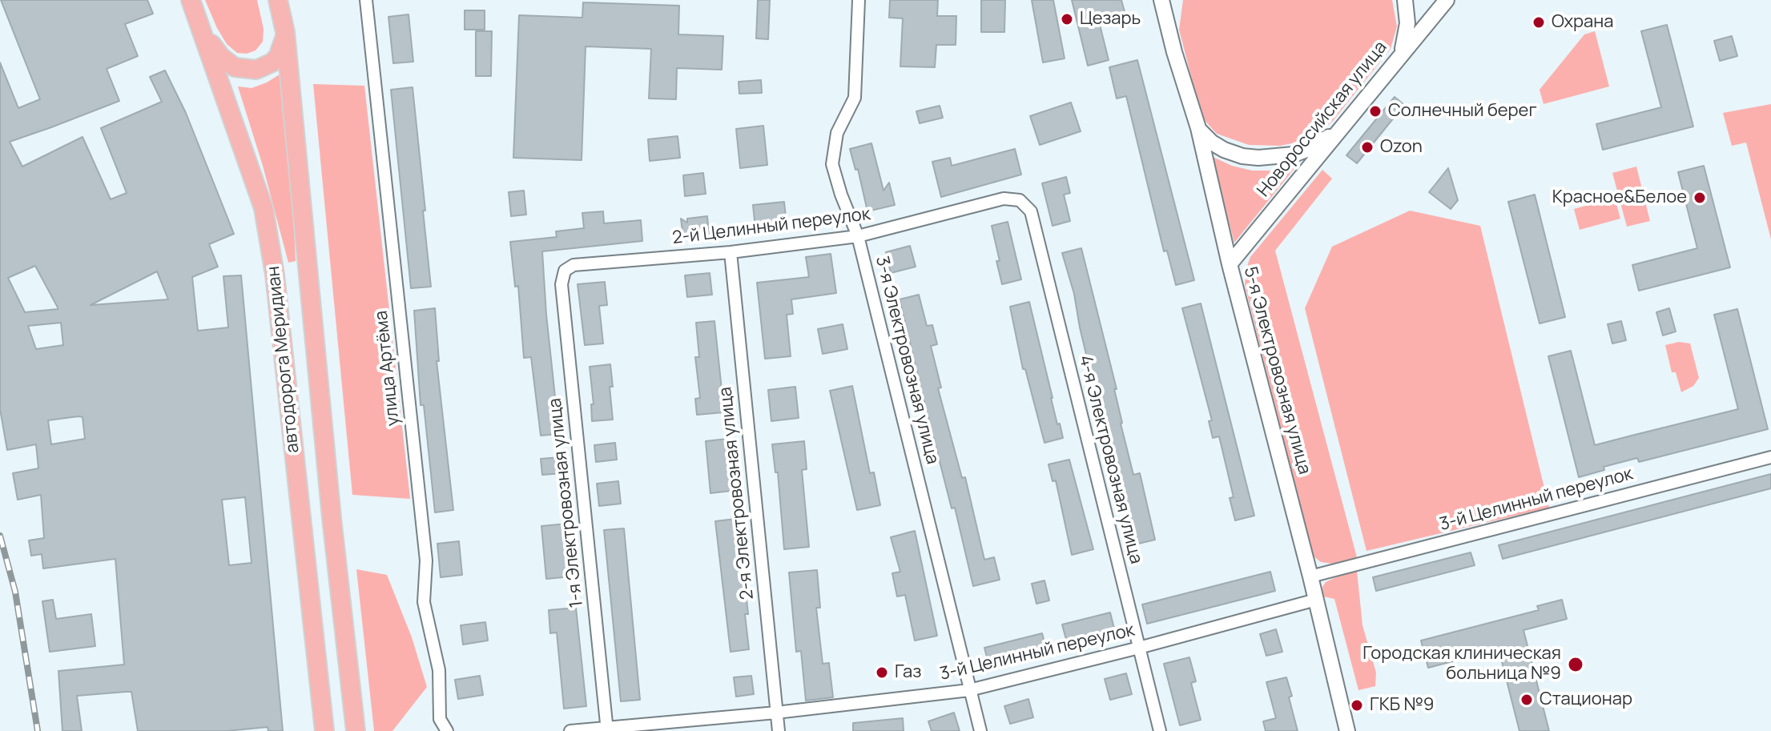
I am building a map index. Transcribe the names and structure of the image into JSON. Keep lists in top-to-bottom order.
{
  "streets": {
    "main road": ["автодорога Меридиан"],
    "street": [
      "Новороссийская улица",
      "2-й Целинный переулок",
      "3-я Электровозная улица",
      "улица Артёма",
      "5-я Электровозная улица",
      "4-я Электровозная улица",
      "2-я Электровозная улица",
      "3-й Целинный переулок",
      "1-я Электровозная улица"
    ]
  },
  "crossings": [
    ["Новороссийская улица", "5-я Электровозная улица"],
    ["2-й Целинный переулок", "3-я Электровозная улица"],
    ["2-й Целинный переулок", "4-я Электровозная улица"],
    ["2-й Целинный переулок", "2-я Электровозная улица"],
    ["2-й Целинный переулок", "1-я Электровозная улица"],
    ["3-я Электровозная улица", "3-й Целинный переулок"],
    ["5-я Электровозная улица", "3-й Целинный переулок"],
    ["4-я Электровозная улица", "3-й Целинный переулок"],
    ["2-я Электровозная улица", "3-й Целинный переулок"],
    ["3-й Целинный переулок", "1-я Электровозная улица"]
  ],
  "places": [
    "Цезарь",
    "Охрана",
    "Солнечный берег",
    "Ozon",
    "Красное&Белое",
    "Городская клиническая больница №9",
    "Газ",
    "Стационар",
    "ГКБ №9"
  ]
}
